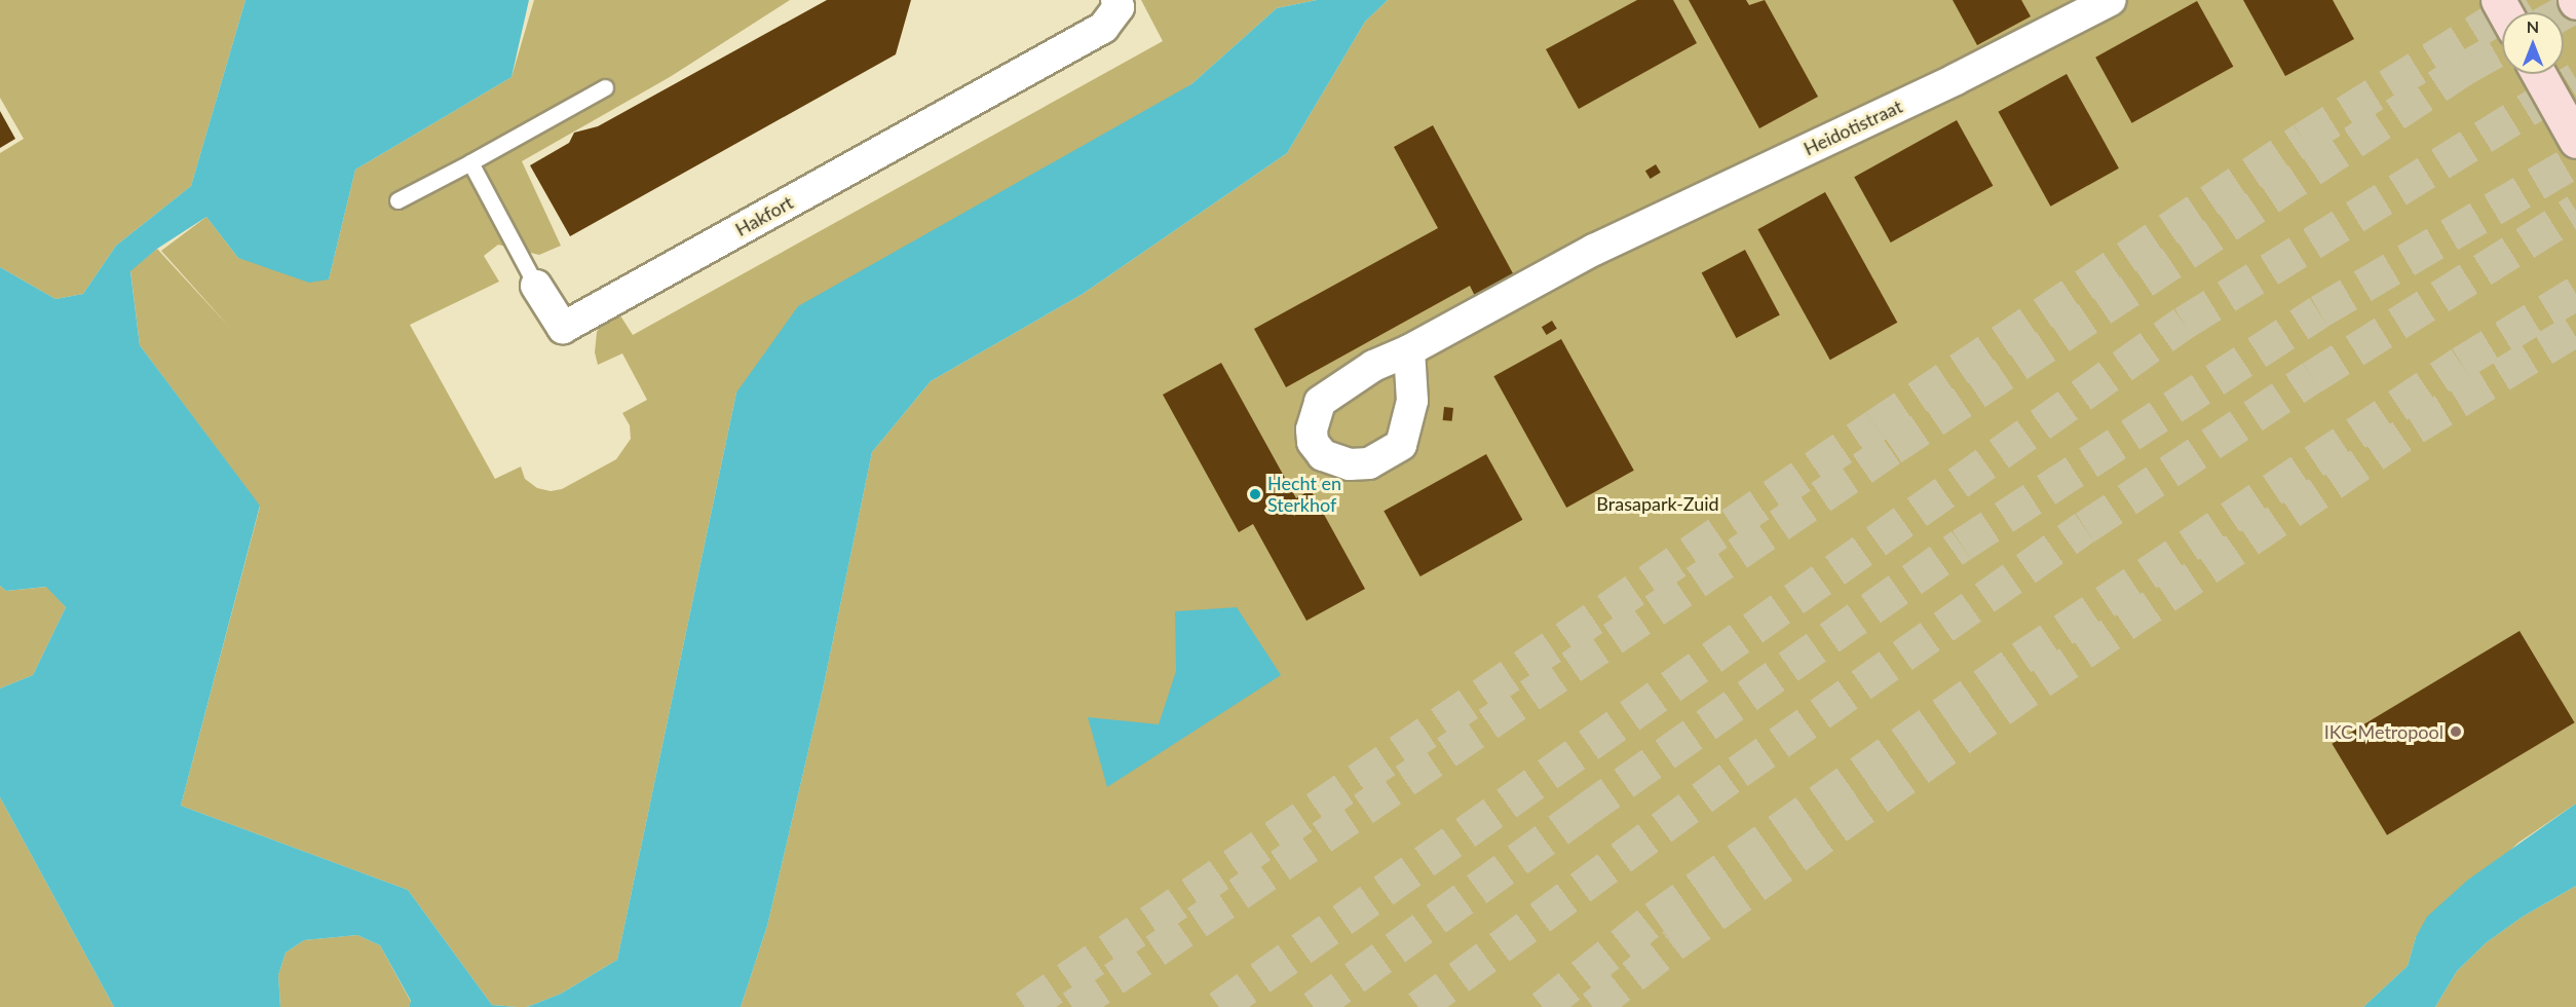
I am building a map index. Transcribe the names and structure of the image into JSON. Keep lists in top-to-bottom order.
{
  "streets": {
    "street": ["Heidotistraat", "Hakfort"]
  },
  "parks": ["Brasapark-Zuid"],
  "places": ["Hecht en Sterkhof", "IKC Metropool"],
  "north": "top"
}
